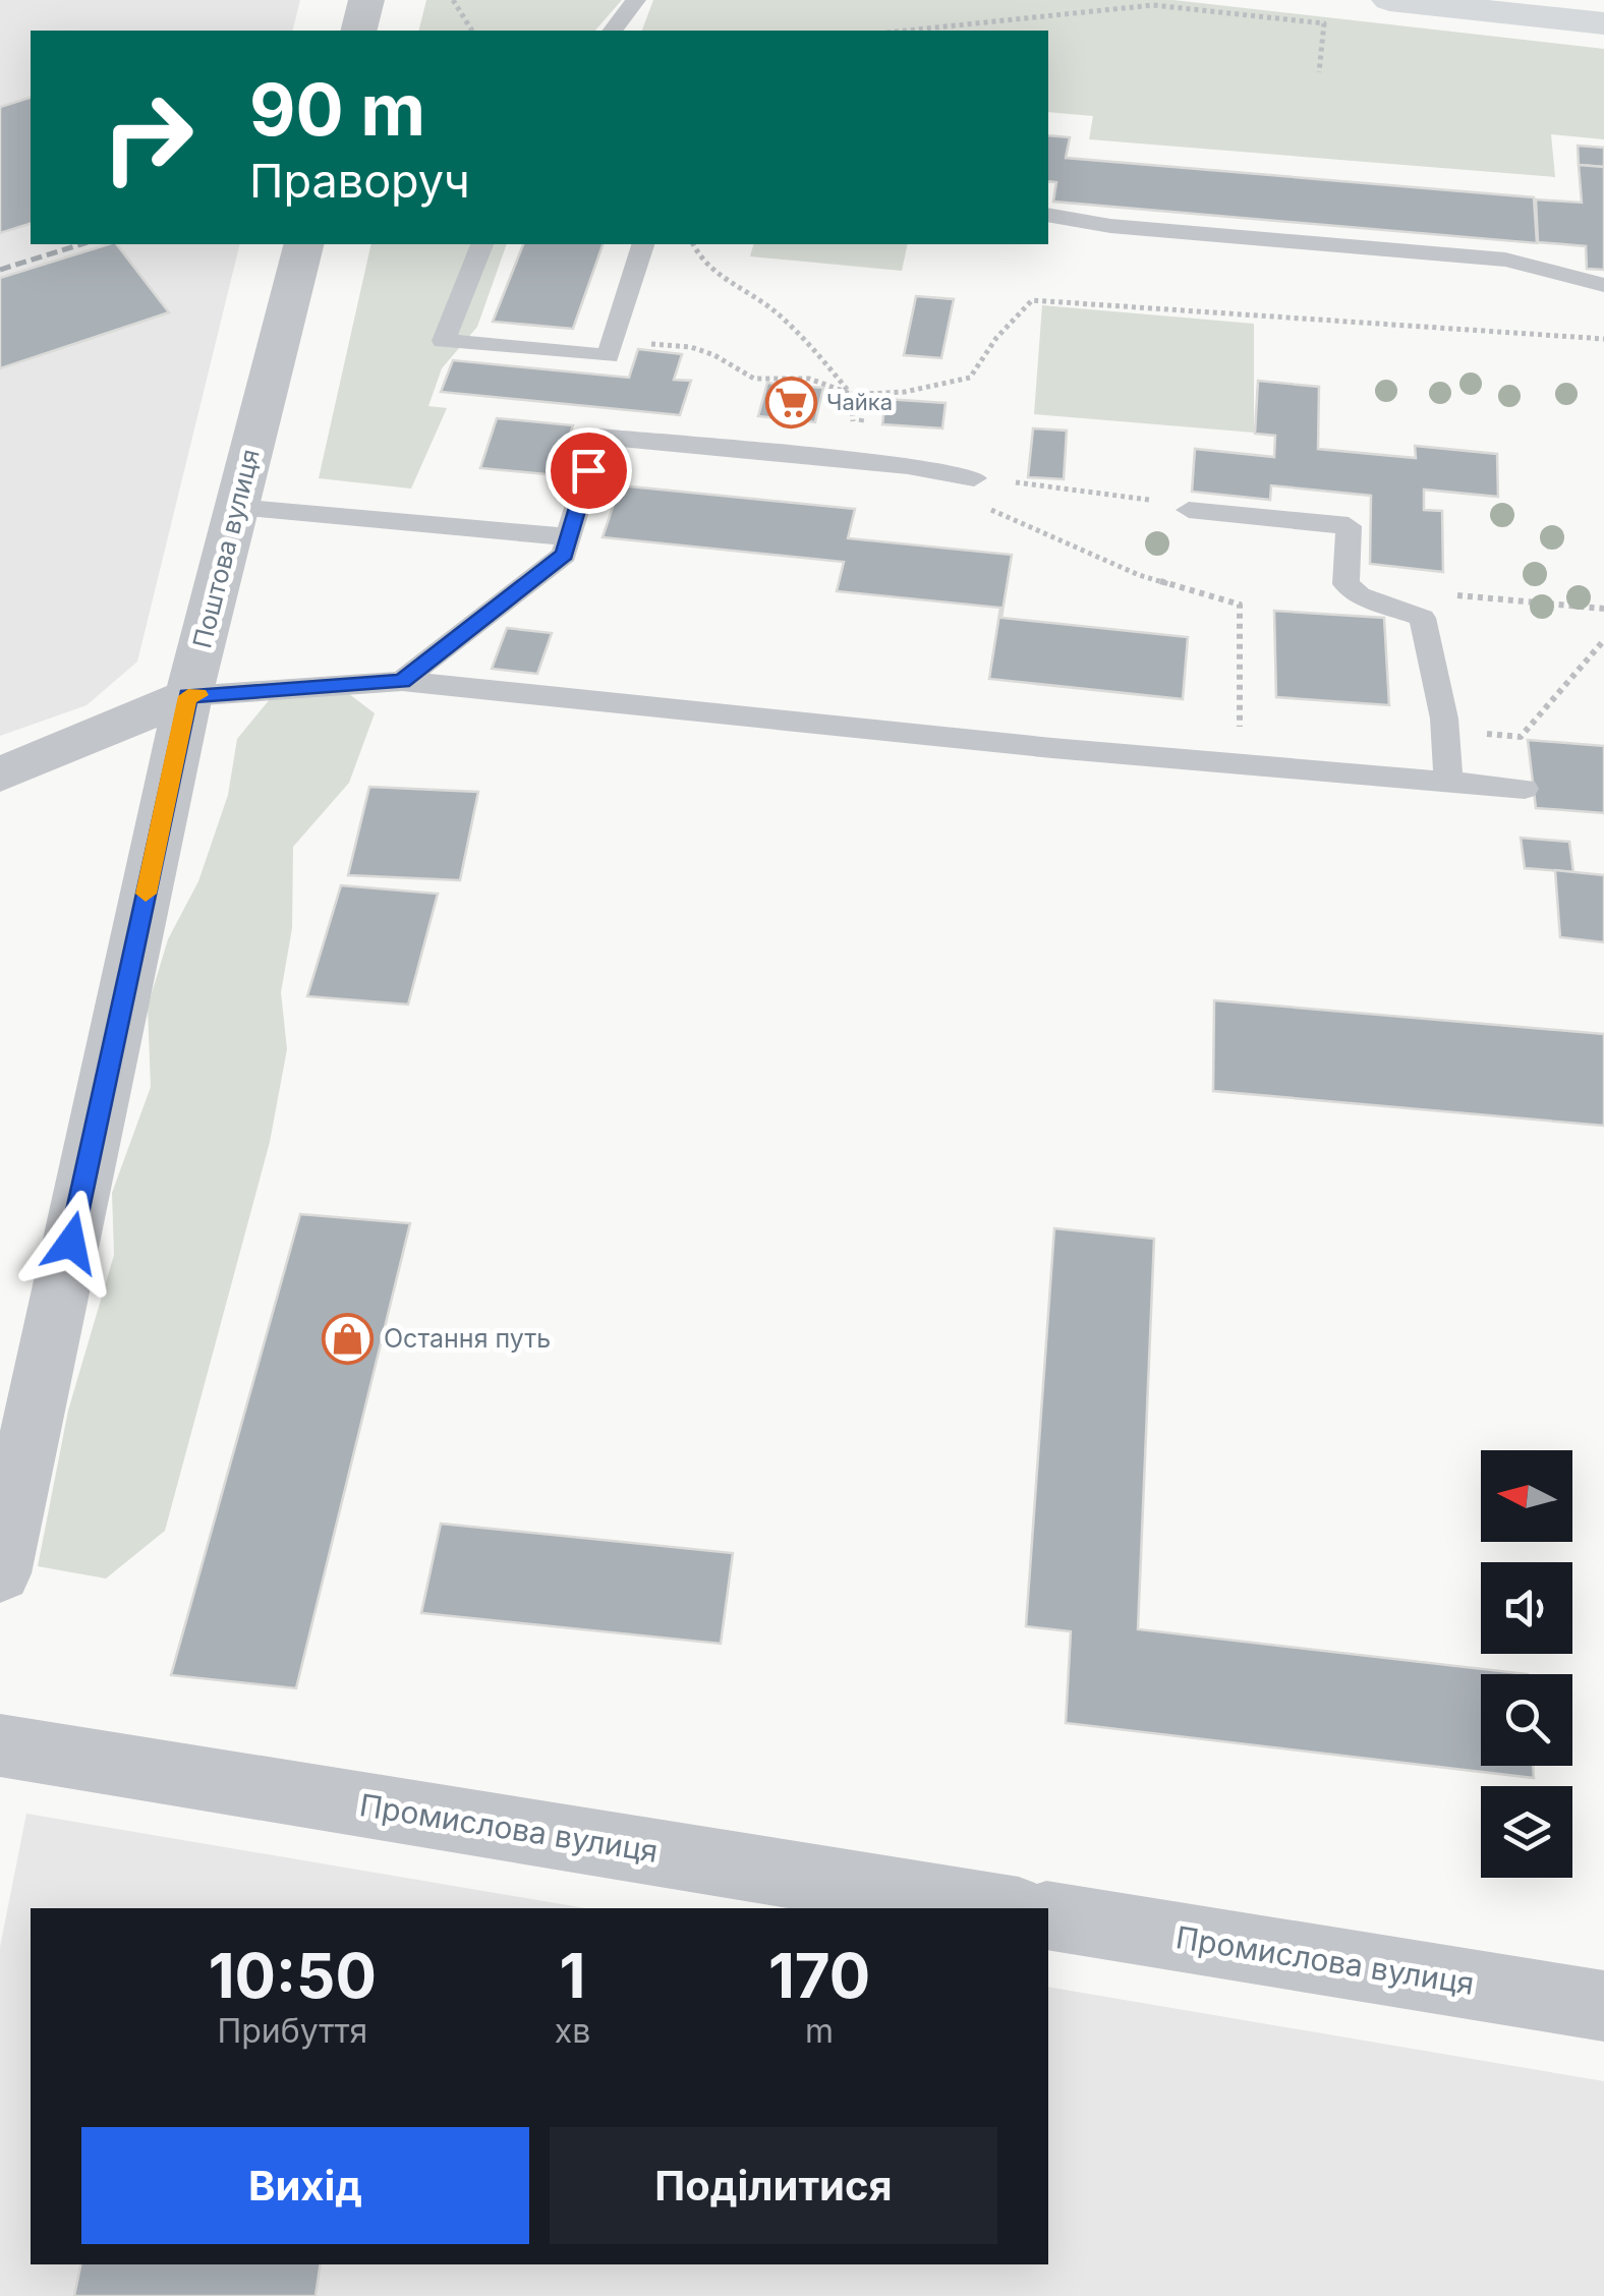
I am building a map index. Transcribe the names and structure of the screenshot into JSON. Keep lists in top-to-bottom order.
{
  "streets": {
    "street": ["Поштова вулиця", "Промислова вулиця"]
  },
  "places": {
    "supermarket": ["Чайка"],
    "shop": ["Остання путь"]
  },
  "north": "left",
  "page": {
    "turn": ["90 m", "Праворуч"],
    "eta": [
      "10:50",
      "Прибуття",
      "1",
      "хв",
      "170",
      "m"
    ],
    "buttons": ["Вихід", "Поділитися"]
  }
}
